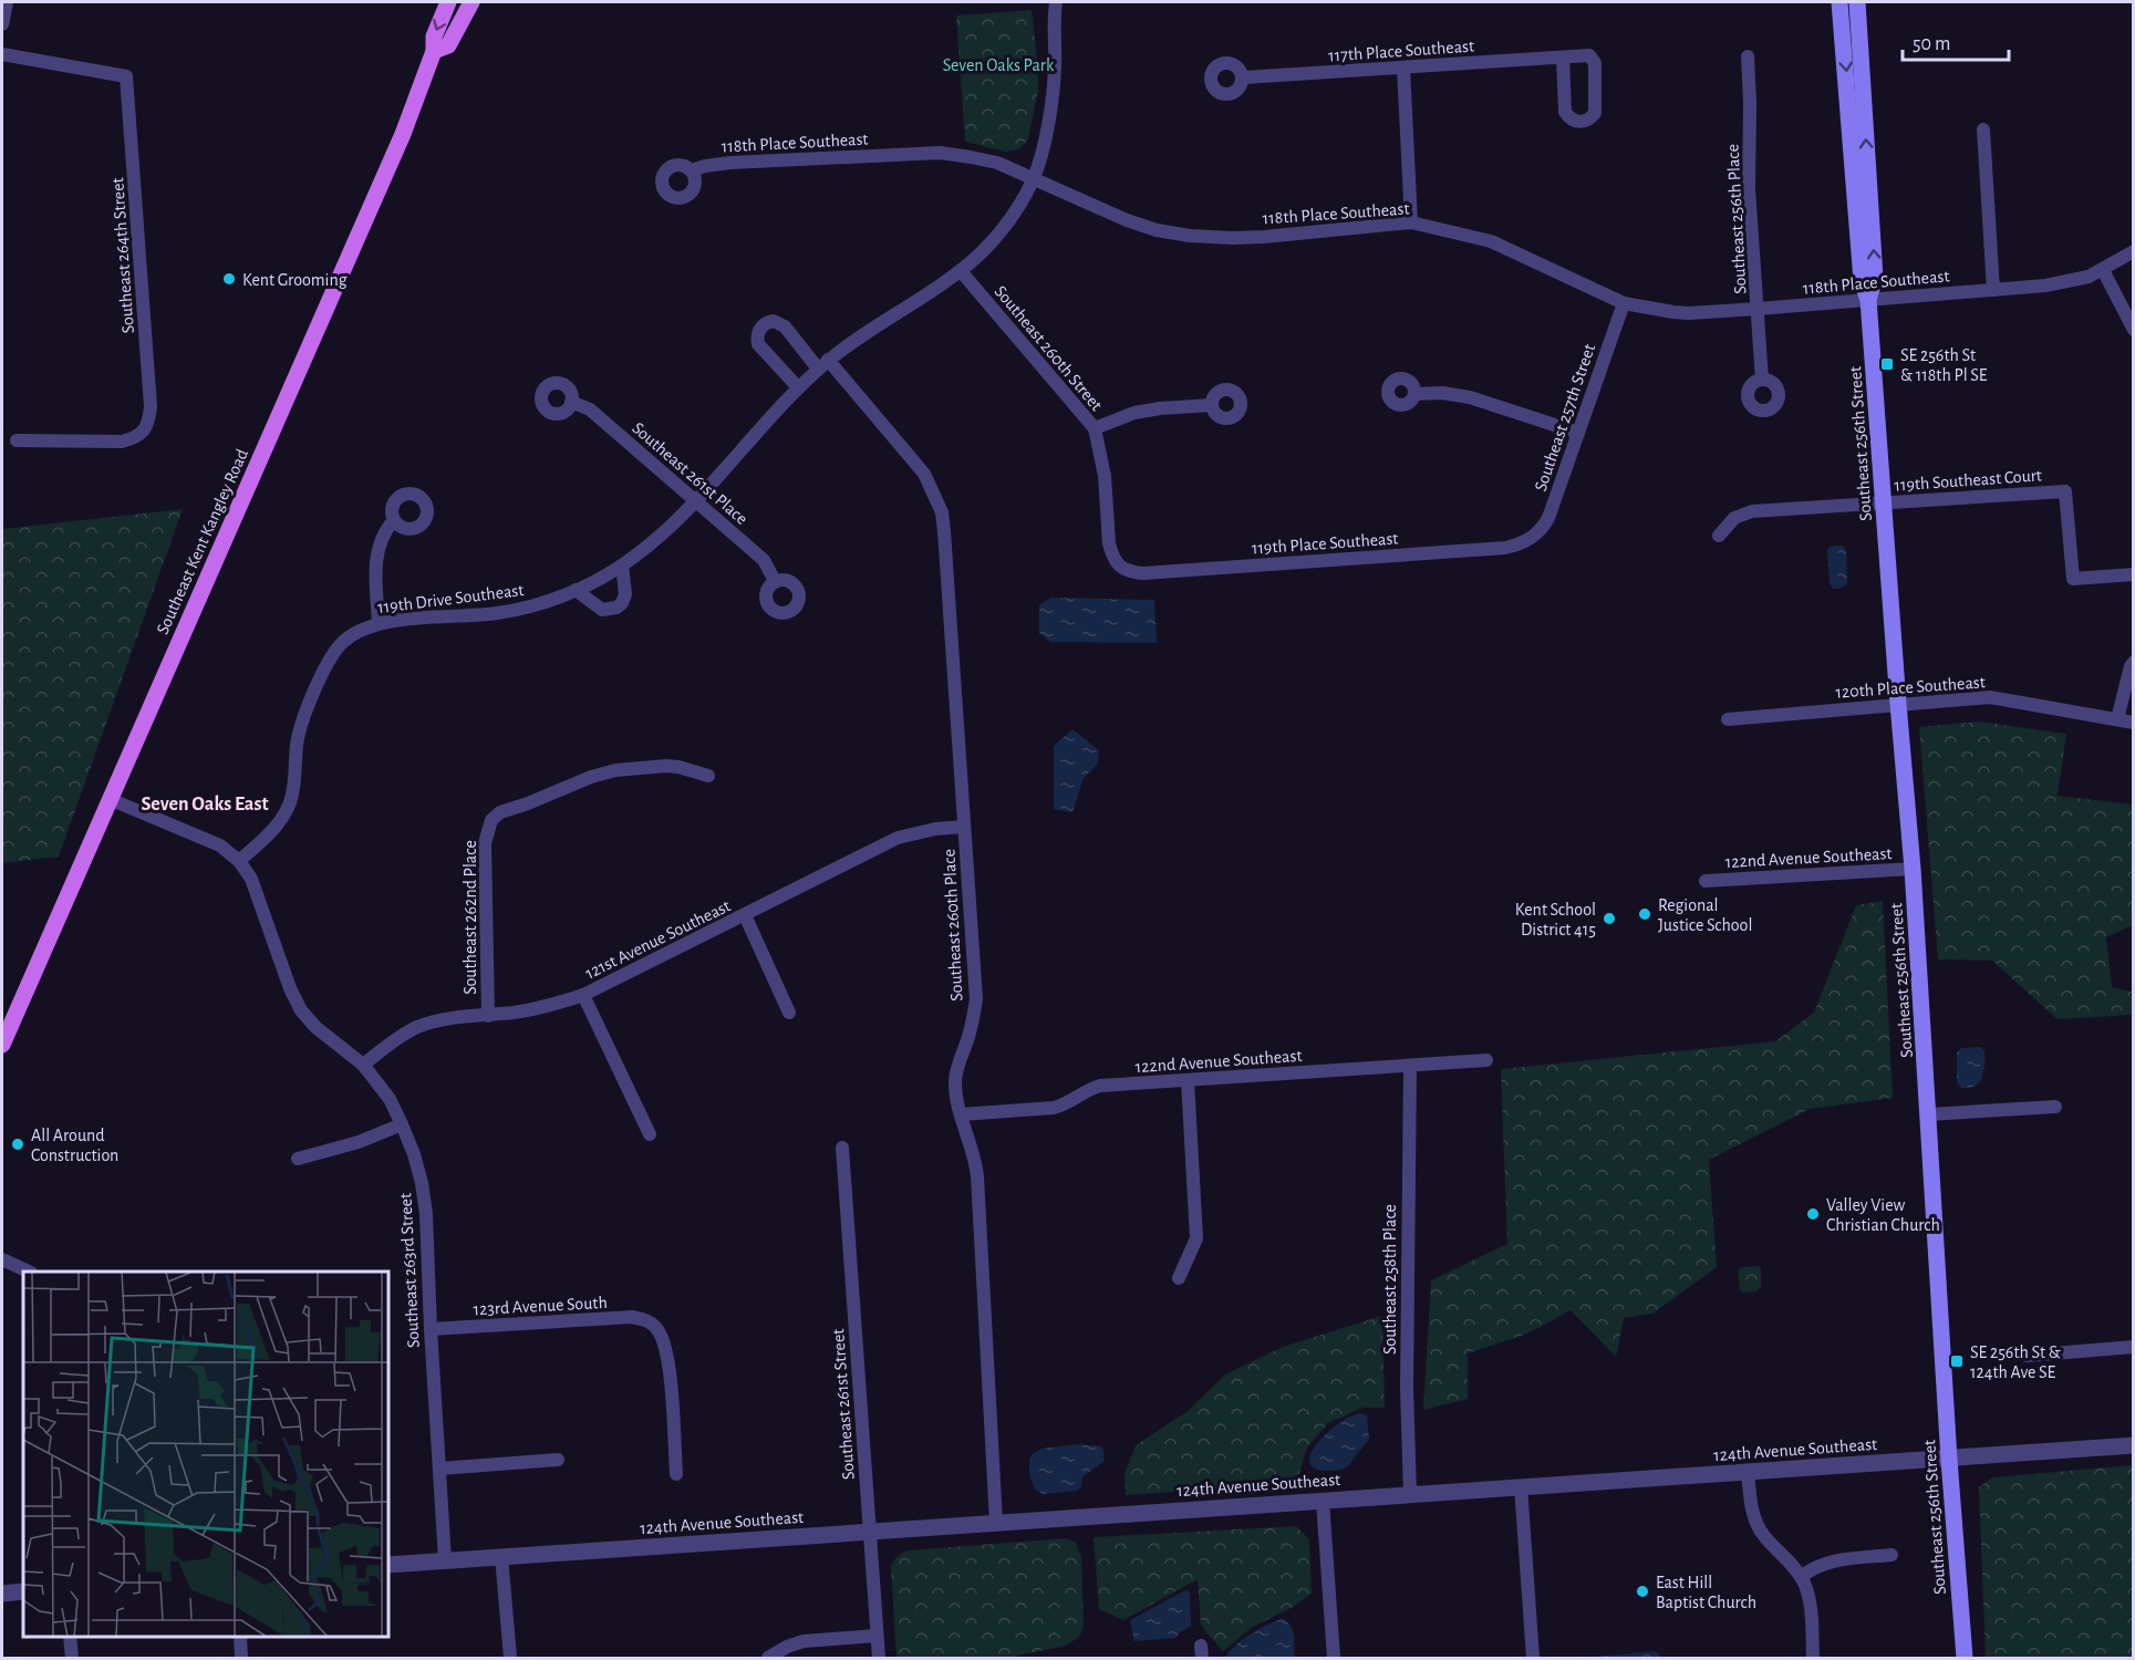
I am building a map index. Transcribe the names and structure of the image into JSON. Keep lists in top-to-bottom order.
{
  "streets": {
    "main road": ["Southeast 256th Street", "Southeast Kent Kangley Road"],
    "street": [
      "117th Place Southeast",
      "118th Place Southeast",
      "Southeast 256th Place",
      "Southeast 264th Street",
      "Southeast 260th Street",
      "Southeast 257th Street",
      "Southeast 261st Place",
      "119th Southeast Court",
      "119th Place Southeast",
      "119th Drive Southeast",
      "120th Place Southeast",
      "122nd Avenue Southeast",
      "Southeast 262nd Place",
      "Southeast 260th Place",
      "121st Avenue Southeast",
      "Southeast 263rd Street",
      "Southeast 258th Place",
      "123rd Avenue South",
      "Southeast 261st Street",
      "124th Avenue Southeast"
    ]
  },
  "crossings": [
    ["118th Place Southeast", "Southeast 256th Place"],
    ["118th Place Southeast", "Southeast 257th Street"],
    ["118th Place Southeast", "Southeast 256th Street"],
    ["118th Place Southeast", "119th Drive Southeast"],
    ["Southeast 260th Street", "119th Place Southeast"],
    ["Southeast 260th Street", "119th Drive Southeast"],
    ["Southeast 257th Street", "119th Place Southeast"],
    ["Southeast 256th Street", "119th Southeast Court"],
    ["Southeast 256th Street", "120th Place Southeast"],
    ["Southeast 256th Street", "122nd Avenue Southeast"],
    ["Southeast 256th Street", "124th Avenue Southeast"],
    ["Southeast 261st Place", "119th Drive Southeast"],
    ["Southeast Kent Kangley Road", "Southeast 263rd Street"],
    ["119th Drive Southeast", "Southeast 260th Place"],
    ["119th Drive Southeast", "Southeast 263rd Street"],
    ["122nd Avenue Southeast", "Southeast 260th Place"],
    ["122nd Avenue Southeast", "Southeast 258th Place"],
    ["Southeast 262nd Place", "121st Avenue Southeast"],
    ["Southeast 260th Place", "121st Avenue Southeast"],
    ["Southeast 260th Place", "124th Avenue Southeast"],
    ["121st Avenue Southeast", "Southeast 263rd Street"],
    ["Southeast 263rd Street", "123rd Avenue South"],
    ["Southeast 263rd Street", "124th Avenue Southeast"],
    ["Southeast 258th Place", "124th Avenue Southeast"],
    ["Southeast 261st Street", "124th Avenue Southeast"]
  ],
  "districts": ["Seven Oaks East"],
  "parks": ["Seven Oaks Park"],
  "places": {
    "other": [
      "Kent Grooming",
      "Regional Justice School",
      "Kent School District 415",
      "All Around Construction",
      "Valley View Christian Church",
      "East Hill Baptist Church"
    ],
    "transit": ["SE 256th St & 118th Pl SE", "SE 256th St & 124th Ave SE"]
  },
  "scale_bar": "50 m"
}
